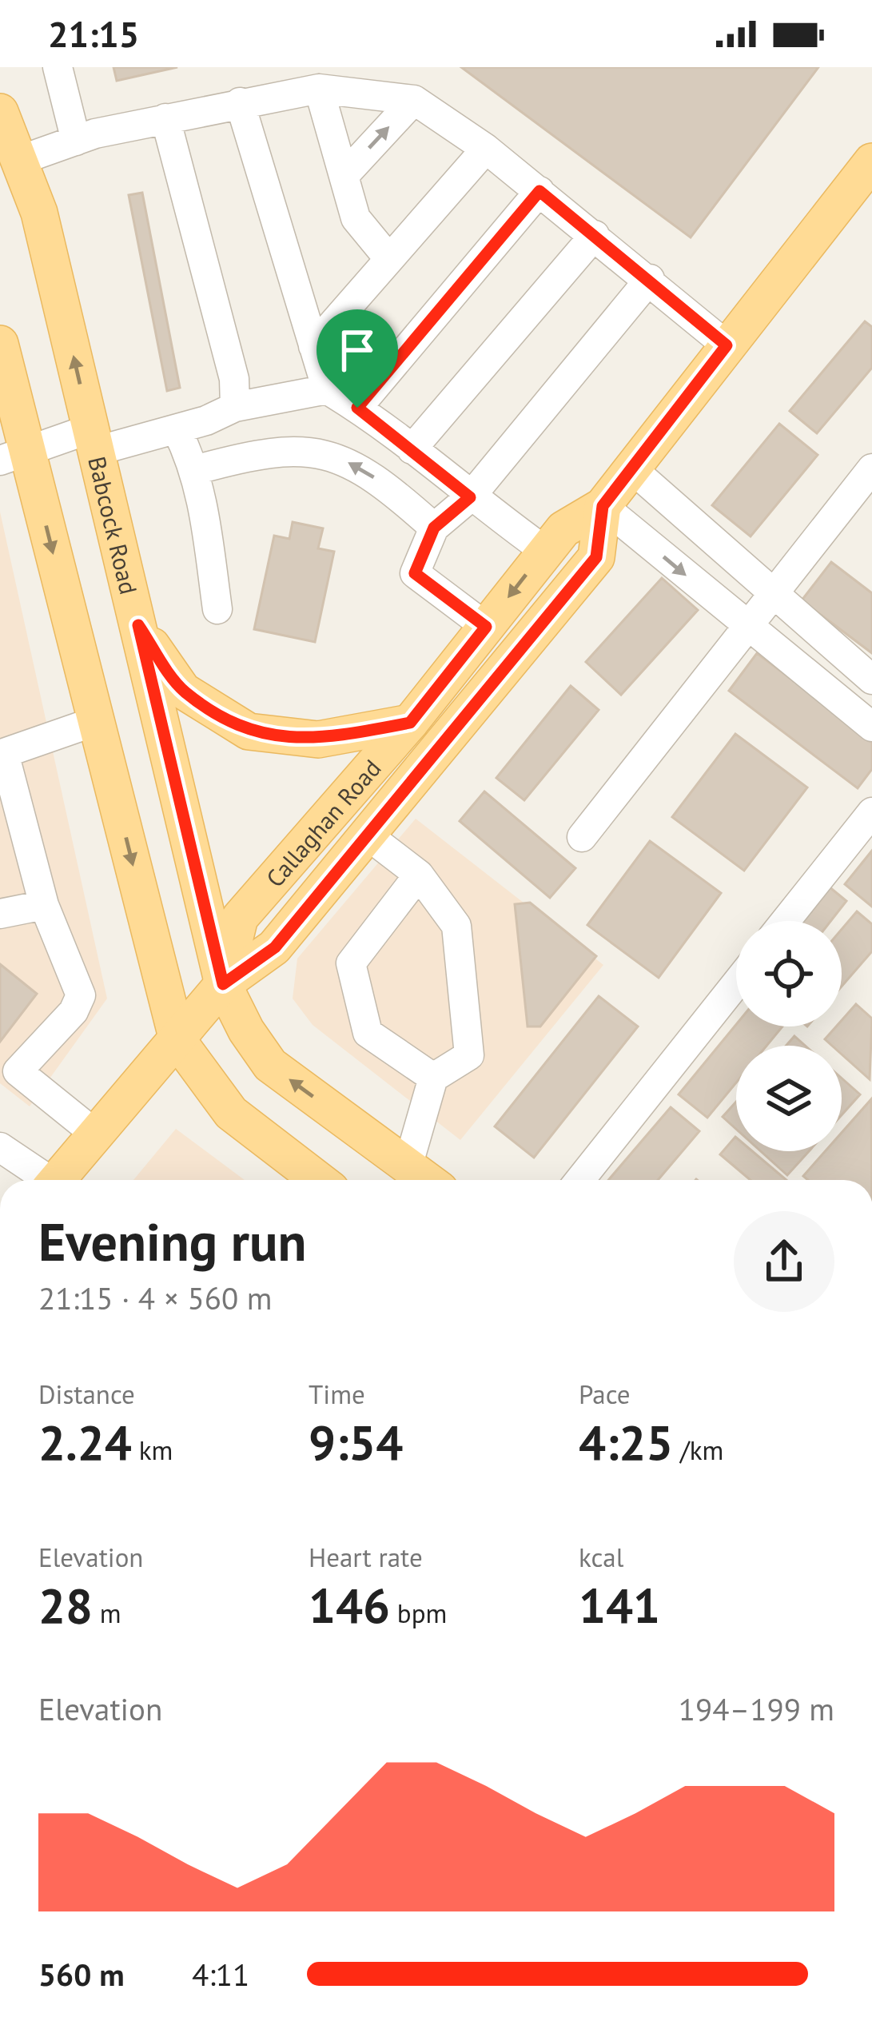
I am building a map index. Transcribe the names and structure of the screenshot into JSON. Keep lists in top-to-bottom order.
{
  "streets": {
    "main road": ["Babcock Road", "Callaghan Road"]
  },
  "crossings": [
    ["Babcock Road", "Callaghan Road"]
  ],
  "page": {
    "status": "21:15",
    "heading": ["Evening run", "21:15 · 4 × 560 m"],
    "stats": [
      ["Distance", "2.24 km"],
      ["Time", "9:54"],
      ["Pace", "4:25 /km"],
      ["Elevation", "28 m"],
      ["Heart rate", "146 bpm"],
      ["kcal", "141"]
    ],
    "chart": ["Elevation", "194–199 m"],
    "list": [
      {
        "name": "560 m",
        "note": "4:11"
      }
    ]
  }
}
